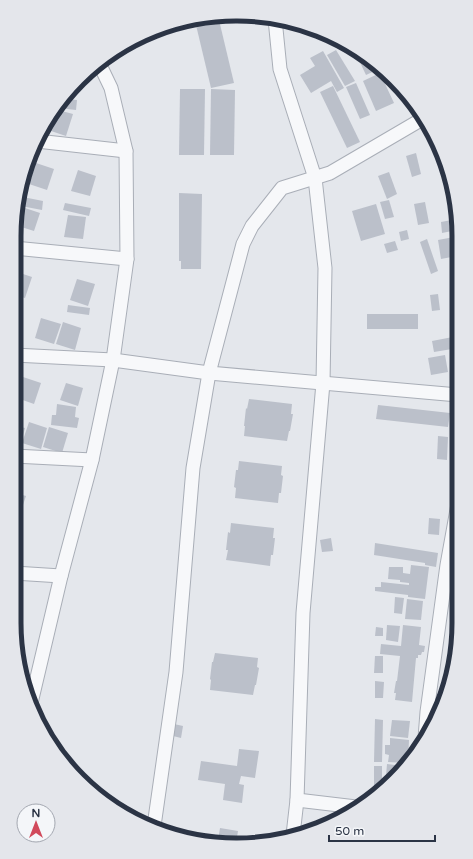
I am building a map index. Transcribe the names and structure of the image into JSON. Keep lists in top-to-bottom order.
{
  "scale_bar": "50 m",
  "north": "top"
}
